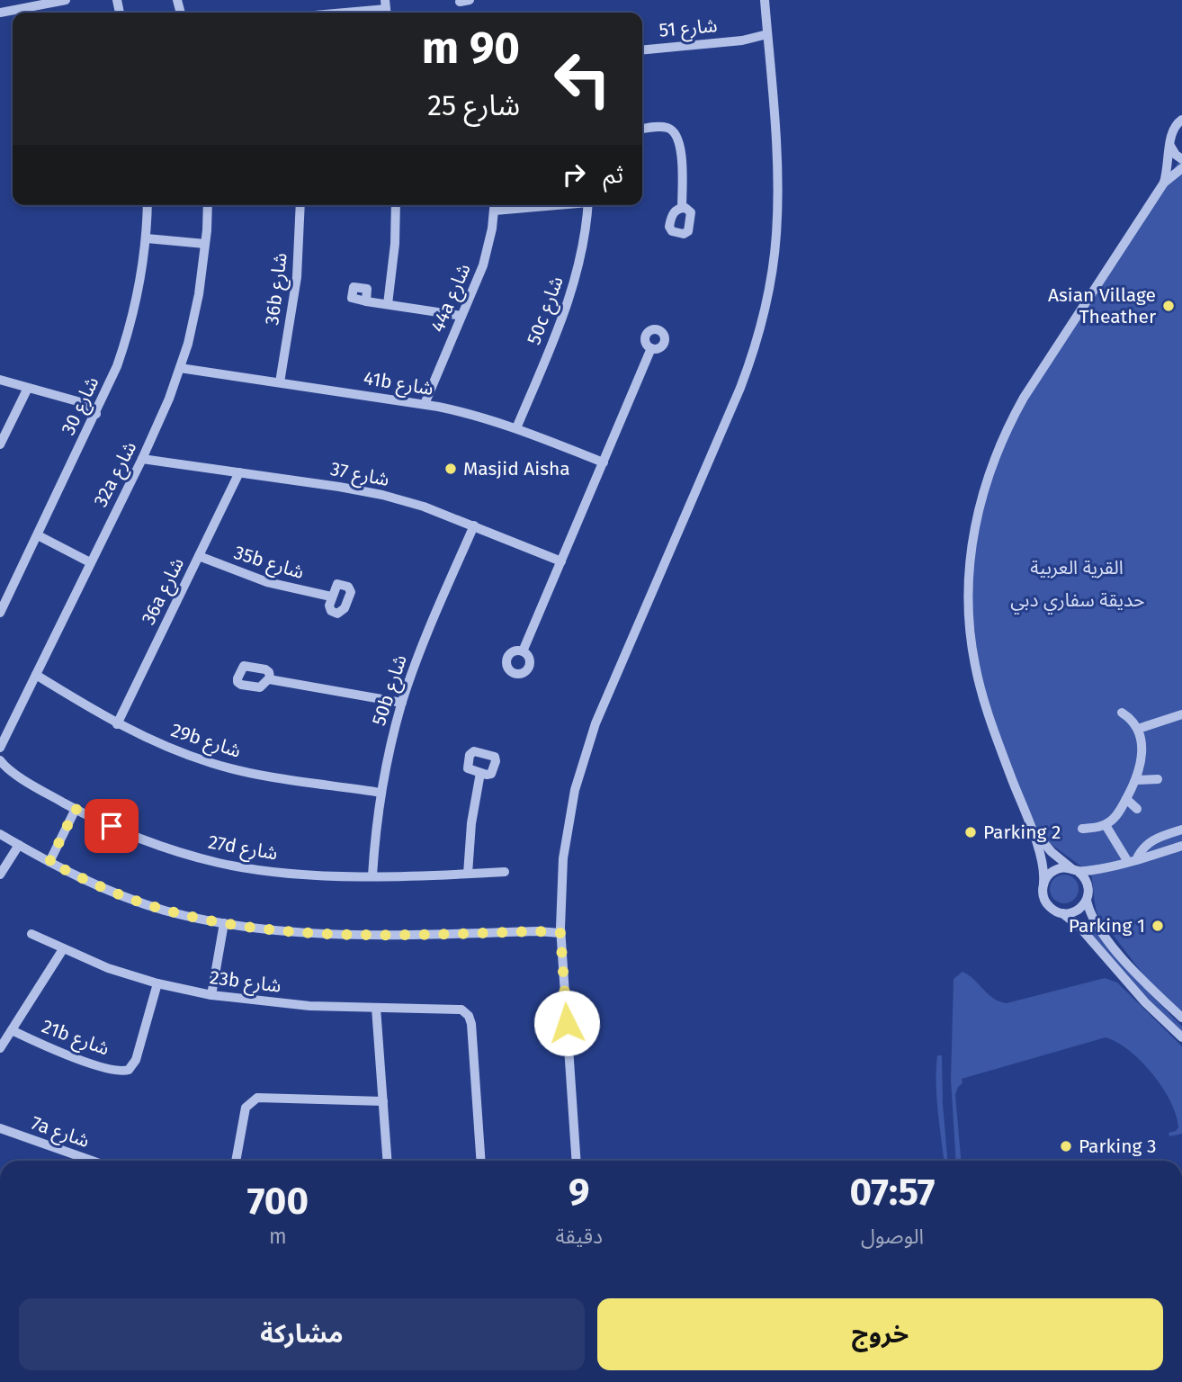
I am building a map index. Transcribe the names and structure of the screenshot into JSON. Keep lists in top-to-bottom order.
{
  "streets": {
    "street": [
      "شارع 51",
      "36b شارع",
      "44a شارع",
      "50c شارع",
      "41b شارع",
      "شارع 30",
      "32a شارع",
      "شارع 37",
      "35b شارع",
      "36a شارع",
      "50b شارع",
      "29b شارع",
      "27d شارع",
      "23b شارع",
      "21b شارع",
      "7a شارع"
    ]
  },
  "crossings": [
    ["36b شارع", "41b شارع"],
    ["44a شارع", "41b شارع"],
    ["50c شارع", "41b شارع"],
    ["41b شارع", "32a شارع"],
    ["32a شارع", "شارع 37"],
    ["32a شارع", "29b شارع"],
    ["شارع 37", "36a شارع"],
    ["شارع 37", "50b شارع"],
    ["35b شارع", "36a شارع"],
    ["36a شارع", "29b شارع"],
    ["50b شارع", "29b شارع"],
    ["50b شارع", "27d شارع"],
    ["23b شارع", "21b شارع"]
  ],
  "parks": ["القرية العربية", "حديقة سفاري دبي"],
  "places": [
    "Asian Village Theather",
    "Masjid Aisha",
    "Parking 2",
    "Parking 1",
    "Parking 3"
  ],
  "page": {
    "turn": ["90 m", "شارع 25"],
    "then": "ثم",
    "eta": [
      "07:57",
      "الوصول",
      "9",
      "دقيقة",
      "700",
      "m"
    ],
    "buttons": ["خروج", "مشاركة"]
  }
}
